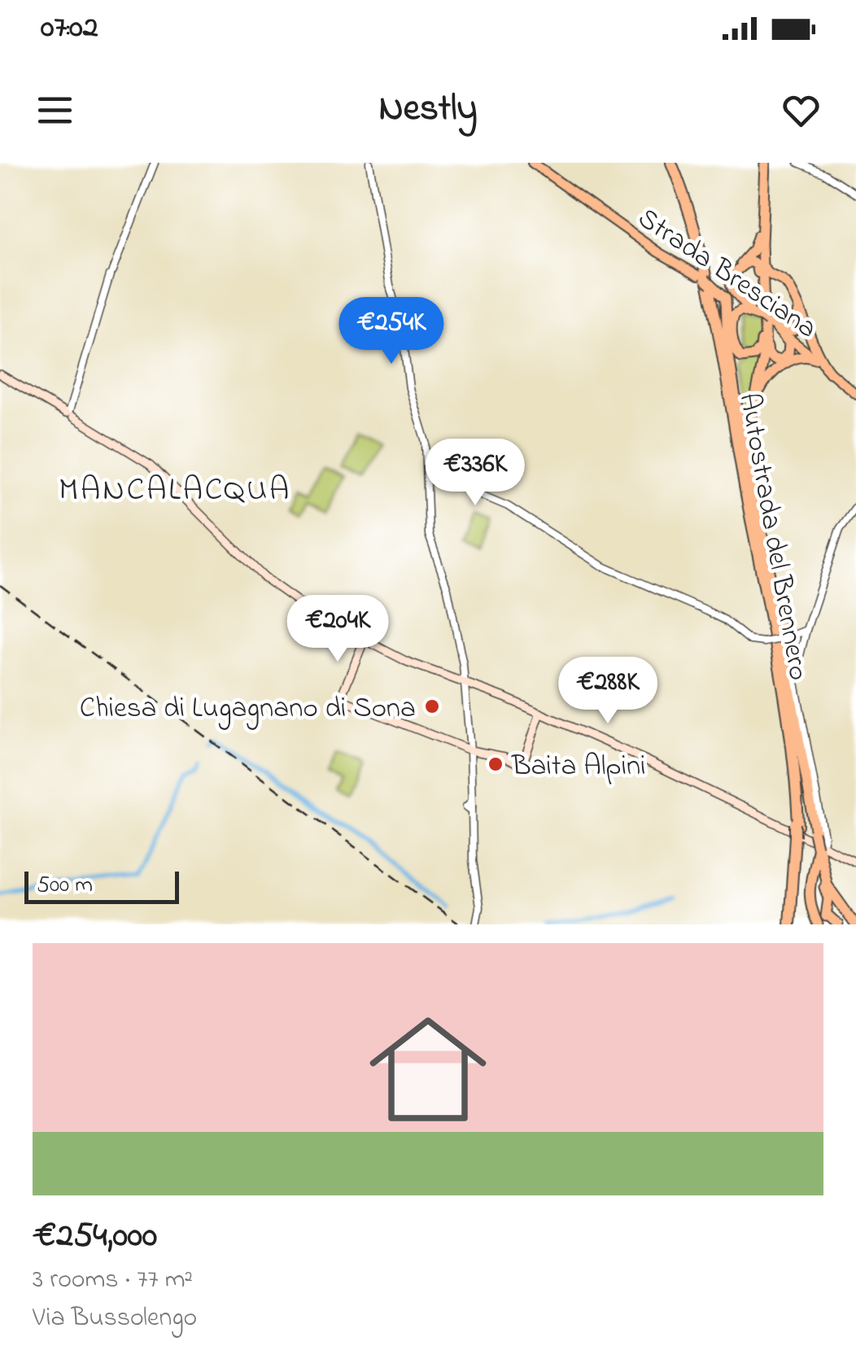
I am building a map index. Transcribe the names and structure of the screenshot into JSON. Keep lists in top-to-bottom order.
{
  "streets": {
    "highway": ["Autostrada del Brennero"],
    "main road": ["Strada Bresciana"]
  },
  "districts": ["MANCALACQUA"],
  "places": ["Chiesa di Lugagnano di Sona", "Baita Alpini"],
  "scale_bar": "500 m",
  "page": {
    "status": "07:02",
    "header": "Nestly",
    "price": [
      "€254K",
      "€336K",
      "€204K",
      "€288K"
    ],
    "scale": "500 m",
    "list": [
      {
        "name": "€254,000",
        "note": "3 rooms · 77 m² · Via Bussolengo"
      }
    ]
  }
}
